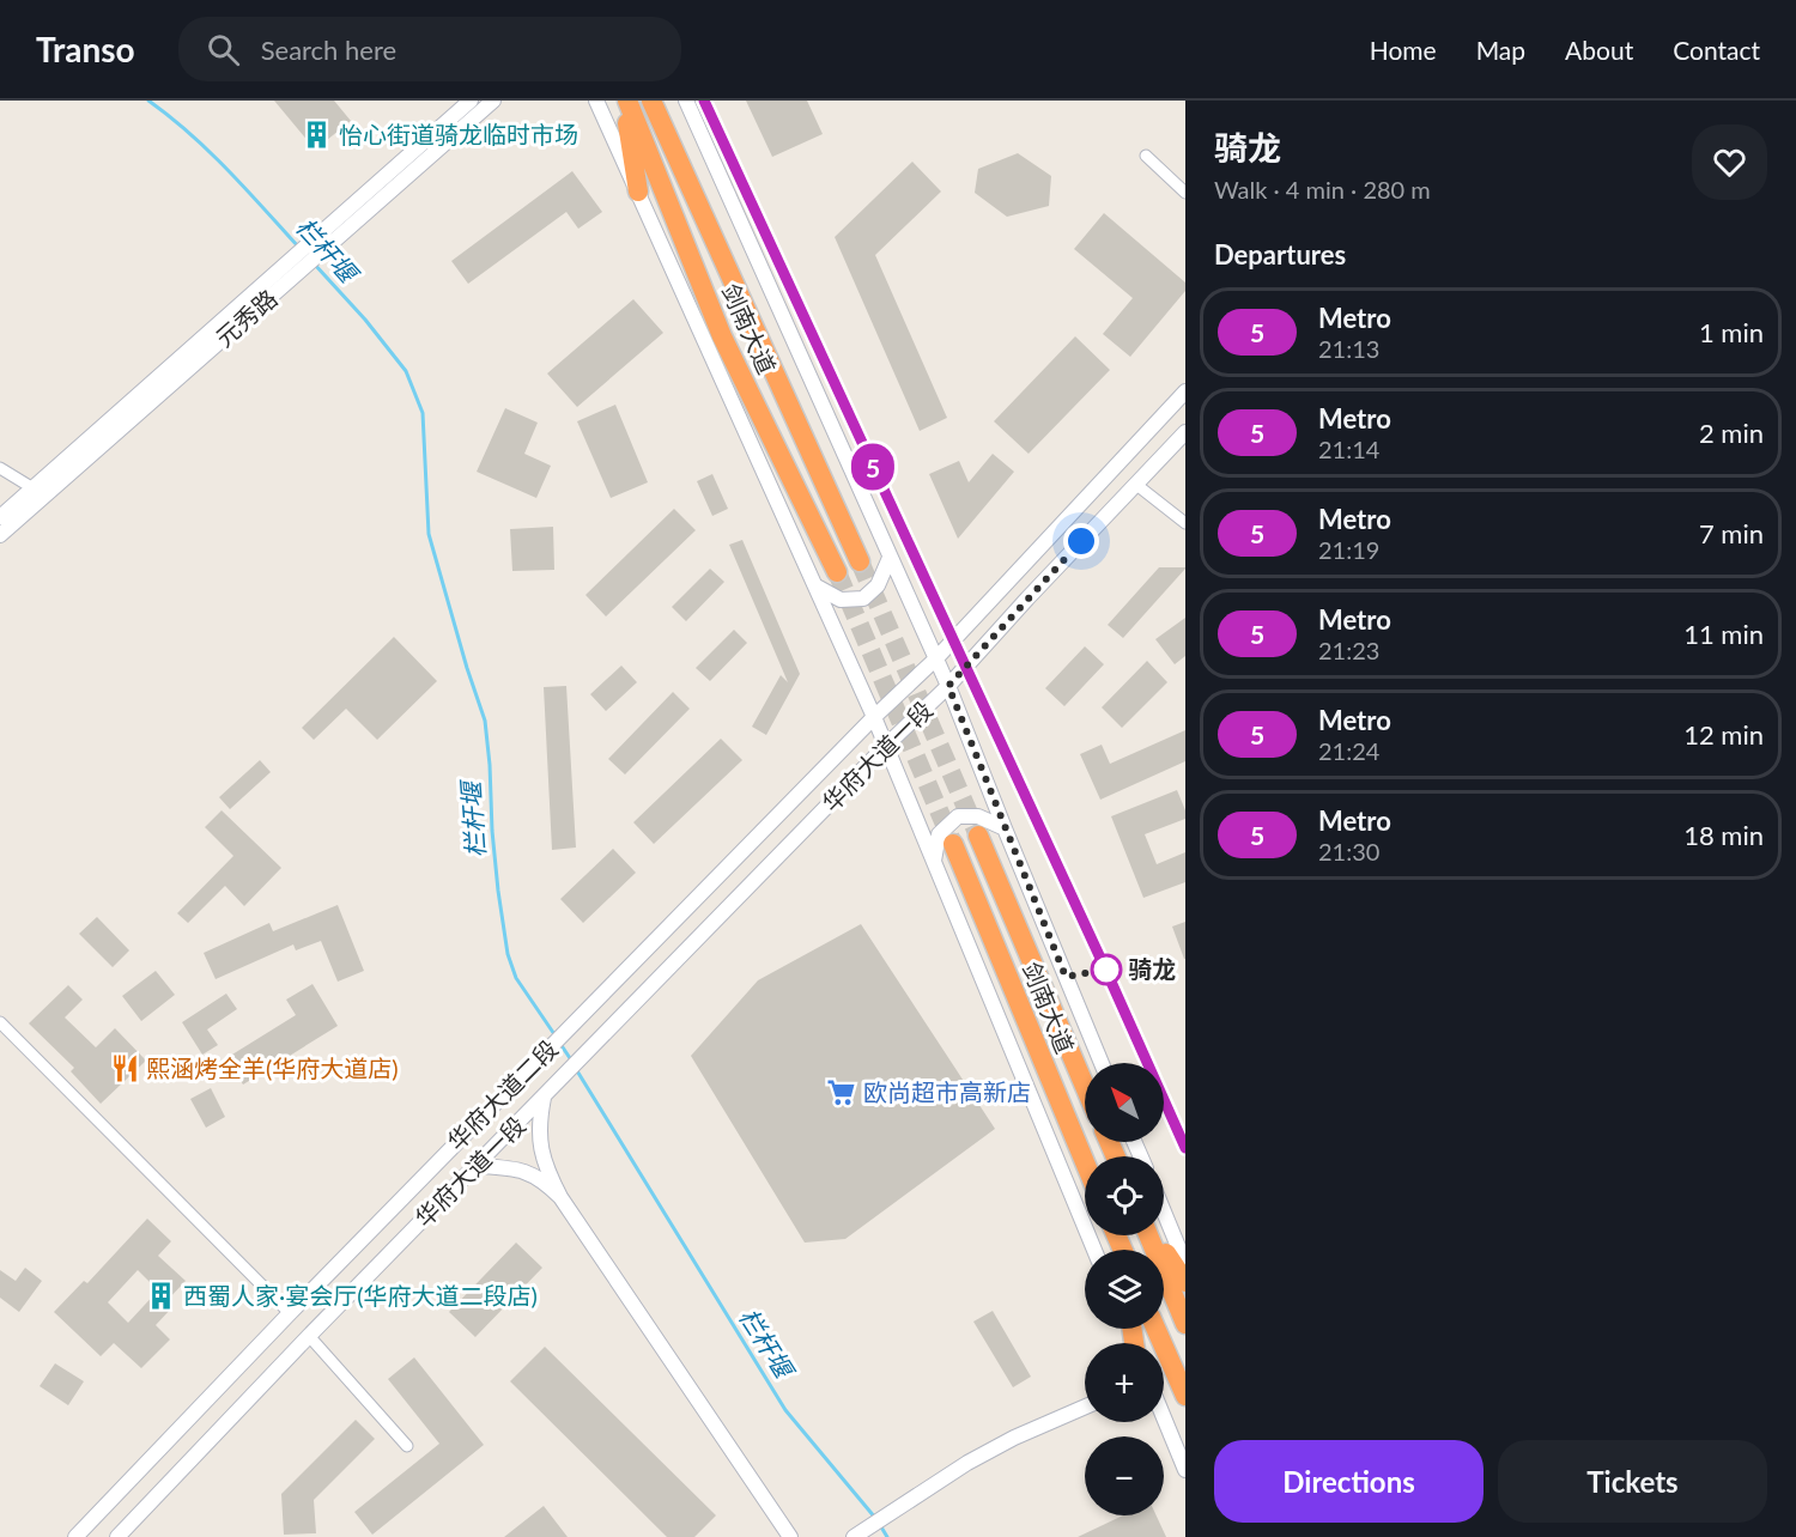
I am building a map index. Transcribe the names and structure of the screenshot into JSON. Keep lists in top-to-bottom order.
{
  "streets": {
    "highway": ["剑南大道"],
    "main road": ["元秀路", "华府大道一段", "华府大道二段"]
  },
  "water": ["栏杆堰"],
  "places": {
    "building": ["怡心街道骑龙临时市场", "西蜀人家·宴会厅(华府大道二段店)"],
    "other": ["骑龙"],
    "restaurant": ["熙涵烤全羊(华府大道店)"],
    "supermarket": ["欧尚超市高新店"]
  },
  "lines": ["metro line 5"],
  "north": "top left",
  "page": {
    "header": "Transo",
    "search": "Search here",
    "nav": [
      "Home",
      "Map",
      "About",
      "Contact"
    ],
    "on_map": "5",
    "heading": [
      ["骑龙", "Walk · 4 min · 280 m"],
      "Departures"
    ],
    "list": [
      {
        "mark": "5",
        "name": "Metro",
        "note": "21:13",
        "value": "1 min"
      },
      {
        "mark": "5",
        "name": "Metro",
        "note": "21:14",
        "value": "2 min"
      },
      {
        "mark": "5",
        "name": "Metro",
        "note": "21:19",
        "value": "7 min"
      },
      {
        "mark": "5",
        "name": "Metro",
        "note": "21:23",
        "value": "11 min"
      },
      {
        "mark": "5",
        "name": "Metro",
        "note": "21:24",
        "value": "12 min"
      },
      {
        "mark": "5",
        "name": "Metro",
        "note": "21:30",
        "value": "18 min"
      }
    ],
    "map_buttons": ["+", "−"],
    "buttons": ["Directions", "Tickets"]
  }
}
